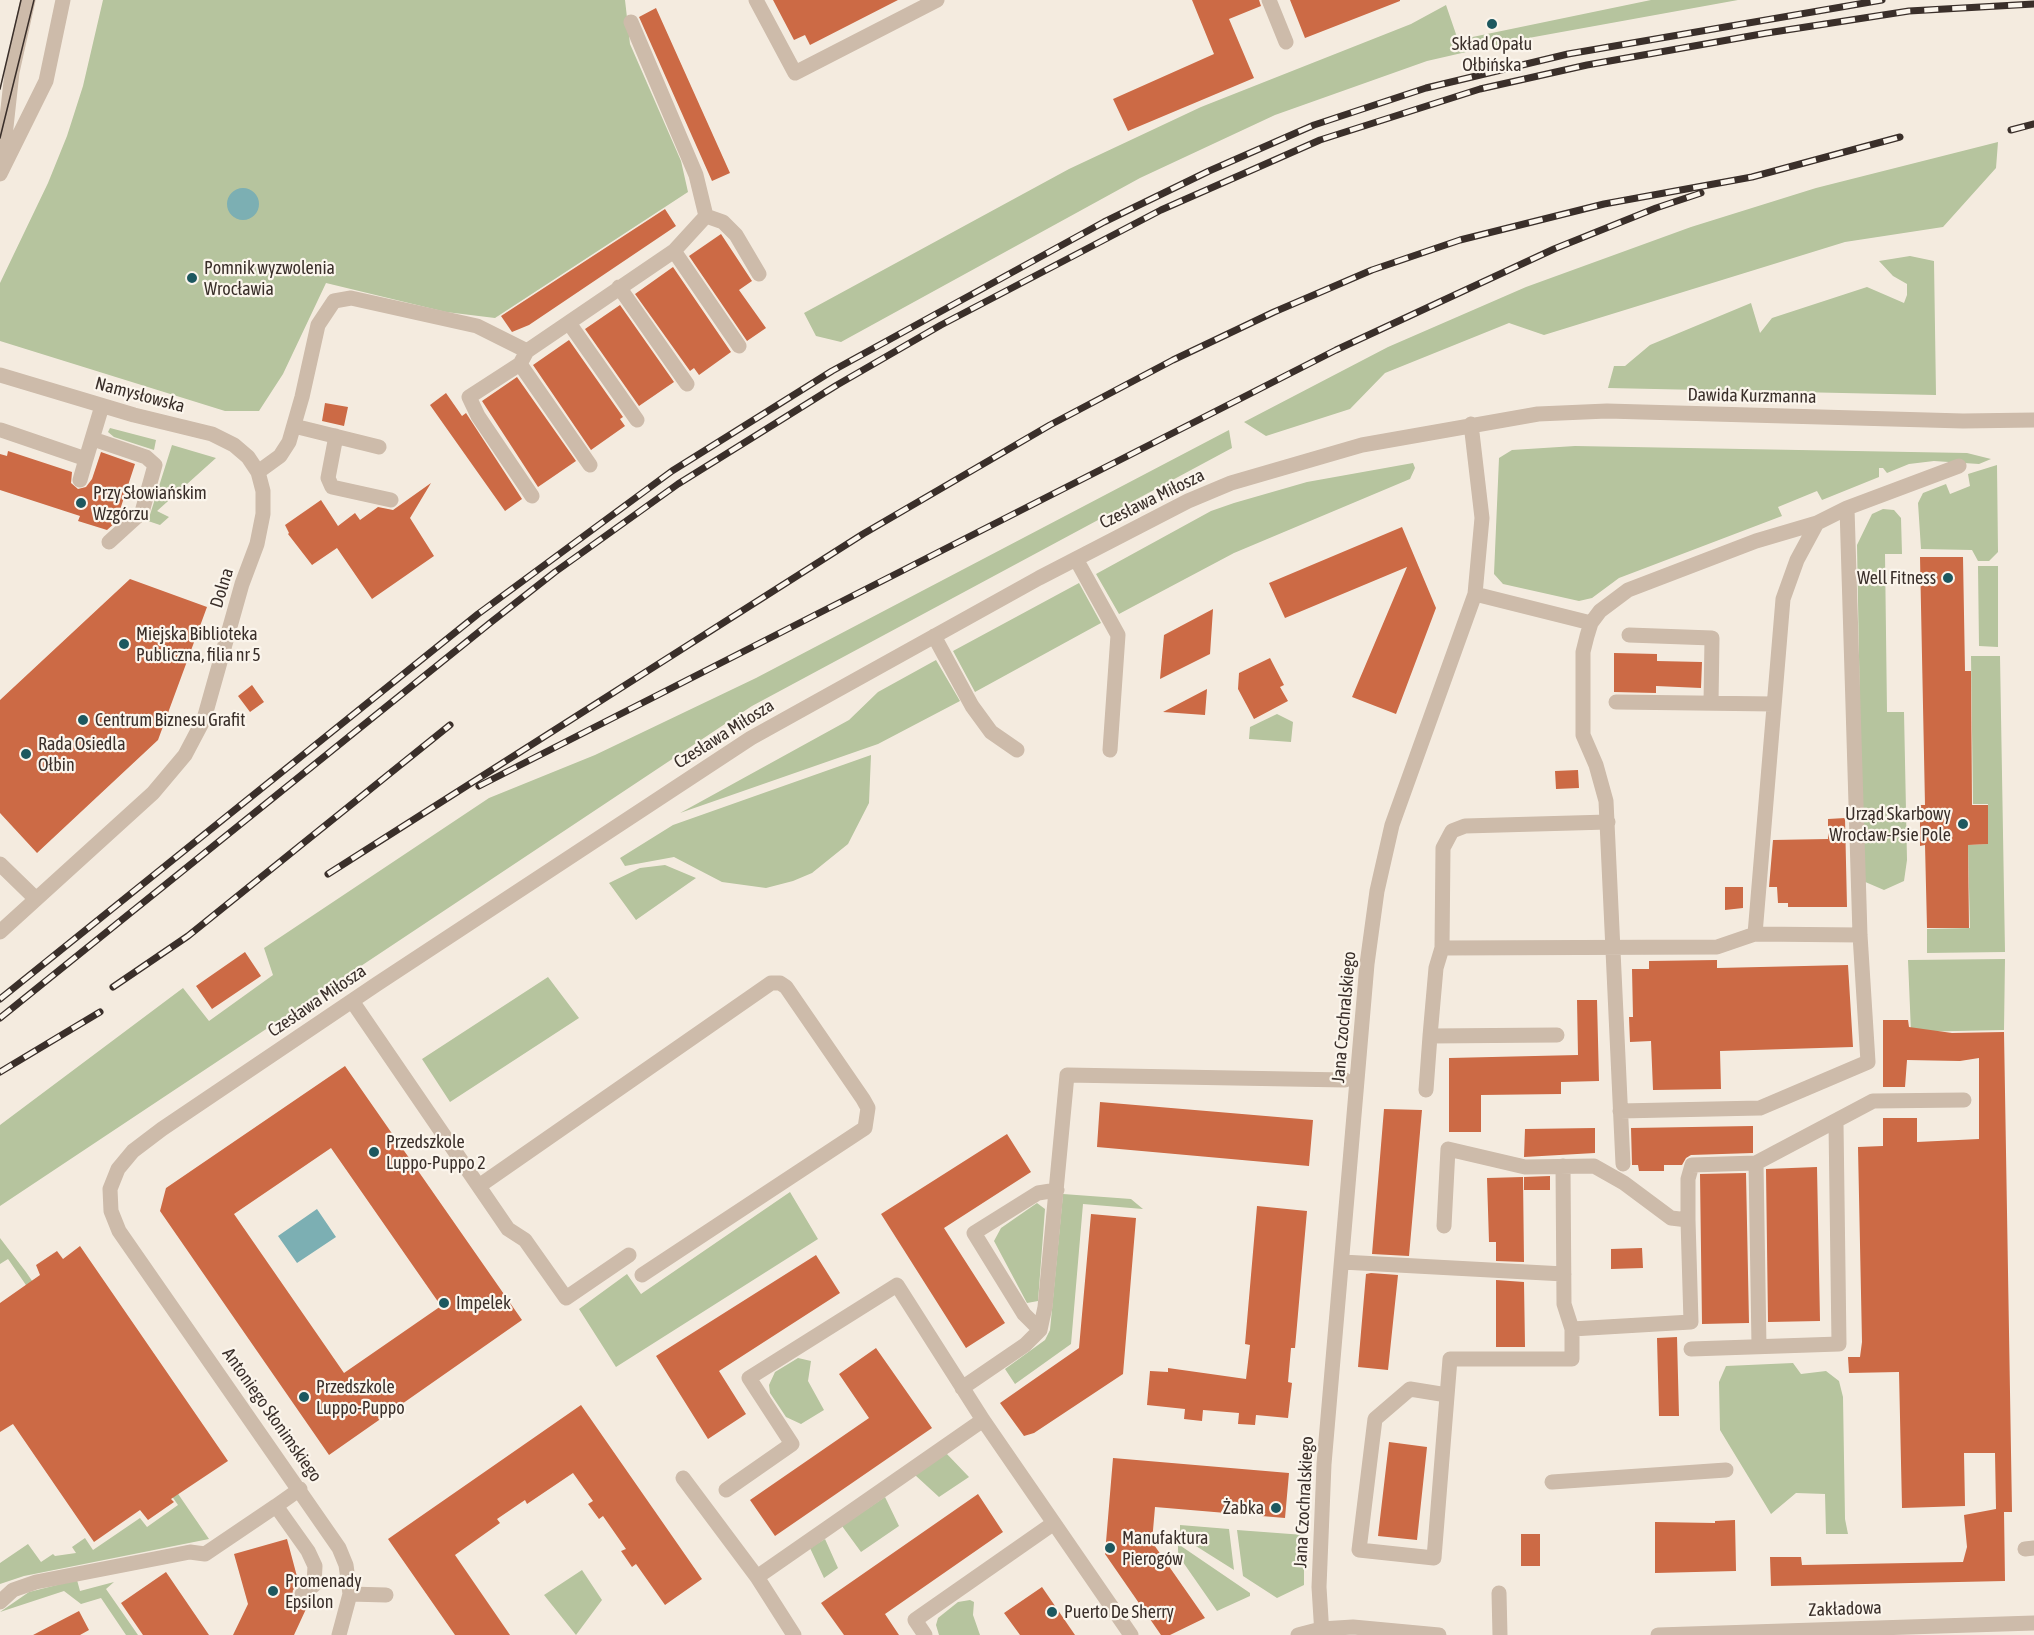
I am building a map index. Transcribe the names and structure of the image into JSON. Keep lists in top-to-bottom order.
{
  "streets": {
    "street": [
      "Namysłowska",
      "Dawida Kurzmanna",
      "Czesława Miłosza",
      "Dolna",
      "Jana Czochralskiego",
      "Antoniego Słonimskiego",
      "Zakładowa"
    ]
  },
  "crossings": [
    ["Namysłowska", "Dolna"],
    ["Dawida Kurzmanna", "Czesława Miłosza"],
    ["Dawida Kurzmanna", "Jana Czochralskiego"],
    ["Czesława Miłosza", "Jana Czochralskiego"],
    ["Czesława Miłosza", "Antoniego Słonimskiego"]
  ],
  "places": [
    "Skład Opału Ołbińska",
    "Pomnik wyzwolenia Wrocławia",
    "Przy Słowiańskim Wzgórzu",
    "Well Fitness",
    "Miejska Biblioteka Publiczna, filia nr 5",
    "Centrum Biznesu Grafit",
    "Rada Osiedla Ołbin",
    "Urząd Skarbowy Wrocław-Psie Pole",
    "Przedszkole Luppo-Puppo 2",
    "Impelek",
    "Przedszkole Luppo-Puppo",
    "Żabka",
    "Manufaktura Pierogów",
    "Promenady Epsilon",
    "Puerto De Sherry"
  ]
}
